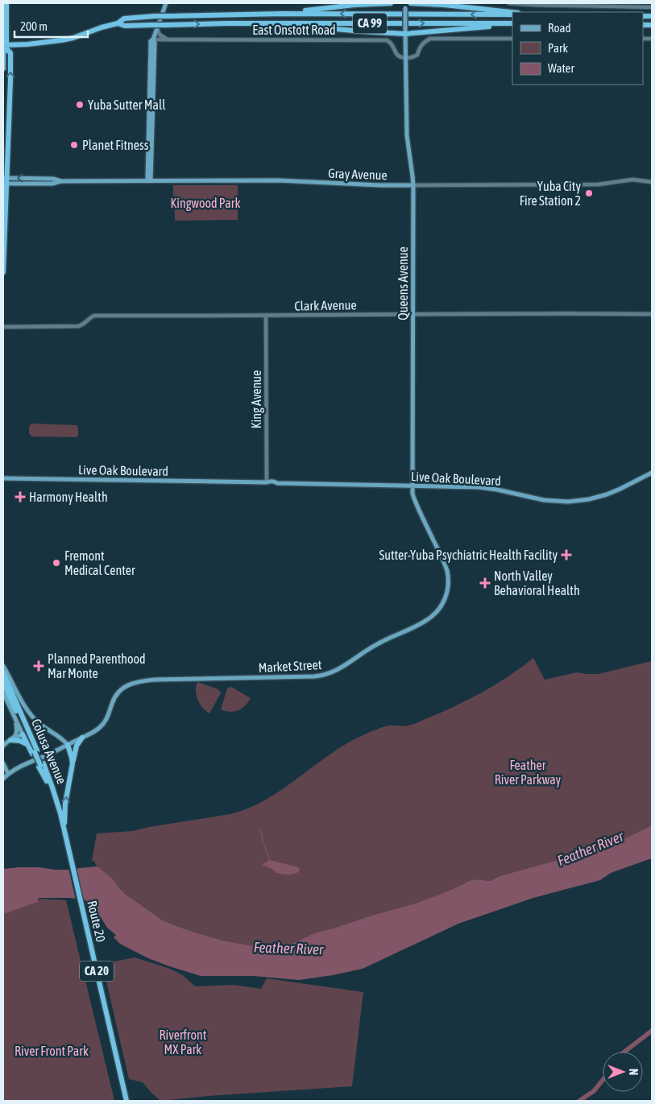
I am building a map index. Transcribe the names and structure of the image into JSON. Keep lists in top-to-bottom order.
{
  "streets": {
    "highway": [
      "CA 99",
      "Colusa Avenue",
      "Route 20",
      "CA 20"
    ],
    "main road": [
      "Gray Avenue",
      "Queens Avenue",
      "Live Oak Boulevard",
      "Market Street"
    ],
    "street": ["East Onstott Road", "Clark Avenue", "King Avenue"]
  },
  "crossings": [
    ["East Onstott Road", "Queens Avenue"],
    ["Gray Avenue", "Queens Avenue"],
    ["Queens Avenue", "Clark Avenue"],
    ["Queens Avenue", "Live Oak Boulevard"],
    ["Queens Avenue", "Market Street"],
    ["Clark Avenue", "King Avenue"],
    ["King Avenue", "Live Oak Boulevard"],
    ["Colusa Avenue", "Route 20"]
  ],
  "water": ["Feather River"],
  "parks": [
    "Kingwood Park",
    "Feather River Parkway",
    "Riverfront MX Park",
    "River Front Park"
  ],
  "places": {
    "other": [
      "Yuba Sutter Mall",
      "Planet Fitness",
      "Yuba City Fire Station 2",
      "Fremont Medical Center"
    ],
    "health": [
      "Harmony Health",
      "Sutter-Yuba Psychiatric Health Facility",
      "North Valley Behavioral Health",
      "Planned Parenthood Mar Monte"
    ]
  },
  "legend": ["Road", "Park", "Water"],
  "scale_bar": "200 m",
  "north": "right"
}
